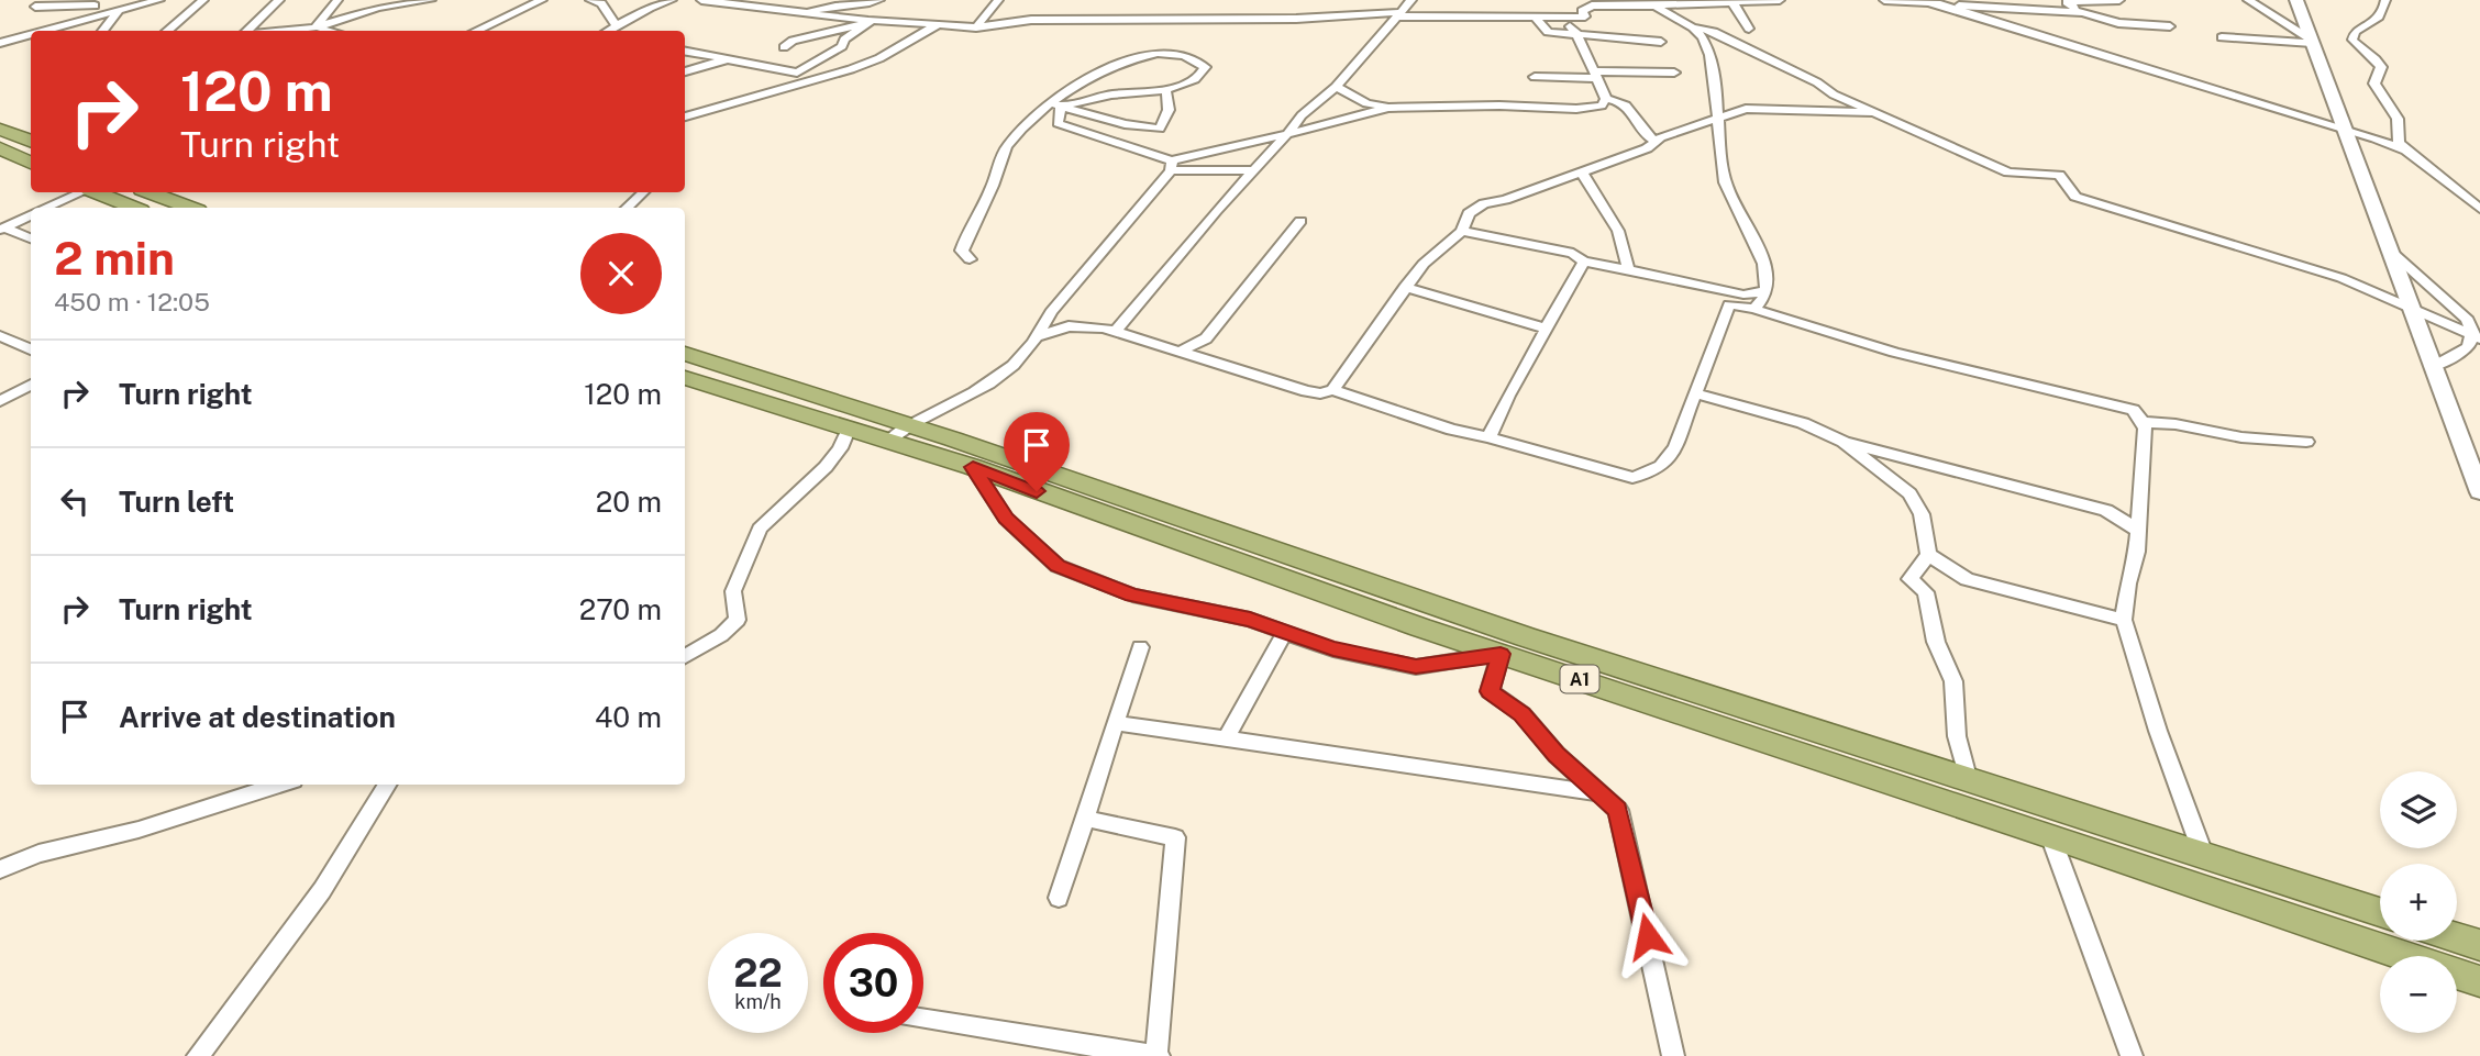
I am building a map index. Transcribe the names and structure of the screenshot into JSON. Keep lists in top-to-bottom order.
{
  "streets": {
    "highway": ["A1"]
  },
  "page": {
    "turn": ["120 m", "Turn right"],
    "heading": ["2 min", "450 m · 12:05"],
    "list": [
      {
        "name": "Turn right",
        "value": "120 m"
      },
      {
        "name": "Turn left",
        "value": "20 m"
      },
      {
        "name": "Turn right",
        "value": "270 m"
      },
      {
        "name": "Arrive at destination",
        "value": "40 m"
      }
    ],
    "map_buttons": ["+", "−"],
    "speed": "22 km/h",
    "limit": "30"
  }
}
